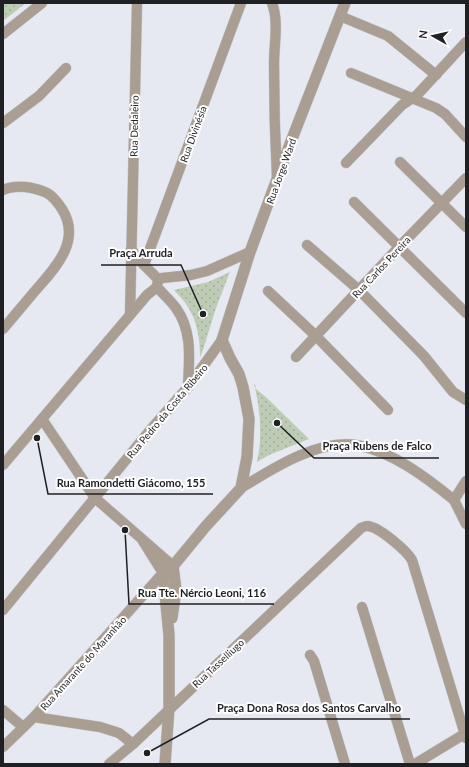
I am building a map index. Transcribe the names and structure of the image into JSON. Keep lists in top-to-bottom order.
{
  "streets": {
    "street": [
      "Rua Dedaleiro",
      "Rua Divinésia",
      "Rua Jorge Ward",
      "Rua Carlos Pereira",
      "Rua Pedro da Costa Ribeiro",
      "Rua Amarante do Maranhão",
      "Rua Tasselliugo"
    ]
  },
  "crossings": [
    ["Rua Jorge Ward", "Rua Pedro da Costa Ribeiro"]
  ],
  "places": [
    "Praça Arruda",
    "Praça Rubens de Falco",
    "Rua Ramondetti Giácomo, 155",
    "Rua Tte. Nércio Leoni, 116",
    "Praça Dona Rosa dos Santos Carvalho"
  ],
  "north": "left"
}
